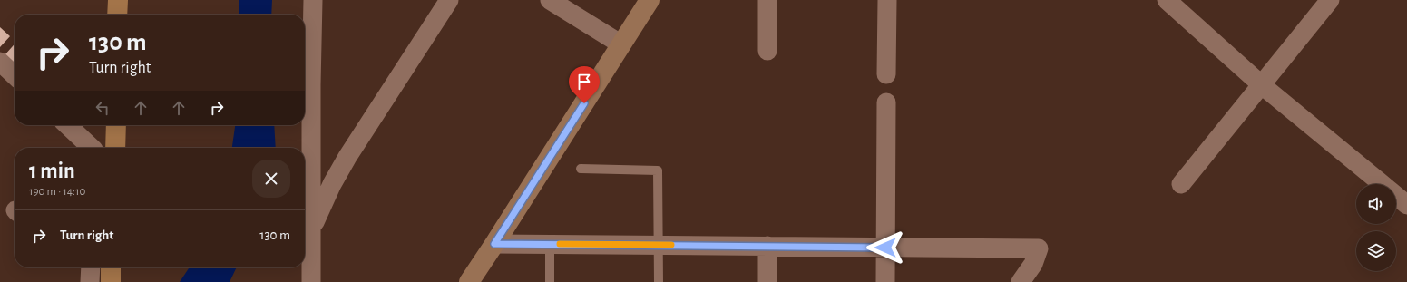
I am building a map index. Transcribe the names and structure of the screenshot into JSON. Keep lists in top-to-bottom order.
{
  "page": {
    "turn": ["130 m", "Turn right"],
    "heading": ["1 min", "190 m · 14:10"],
    "list": [
      {
        "name": "Turn right",
        "value": "130 m"
      }
    ]
  }
}
